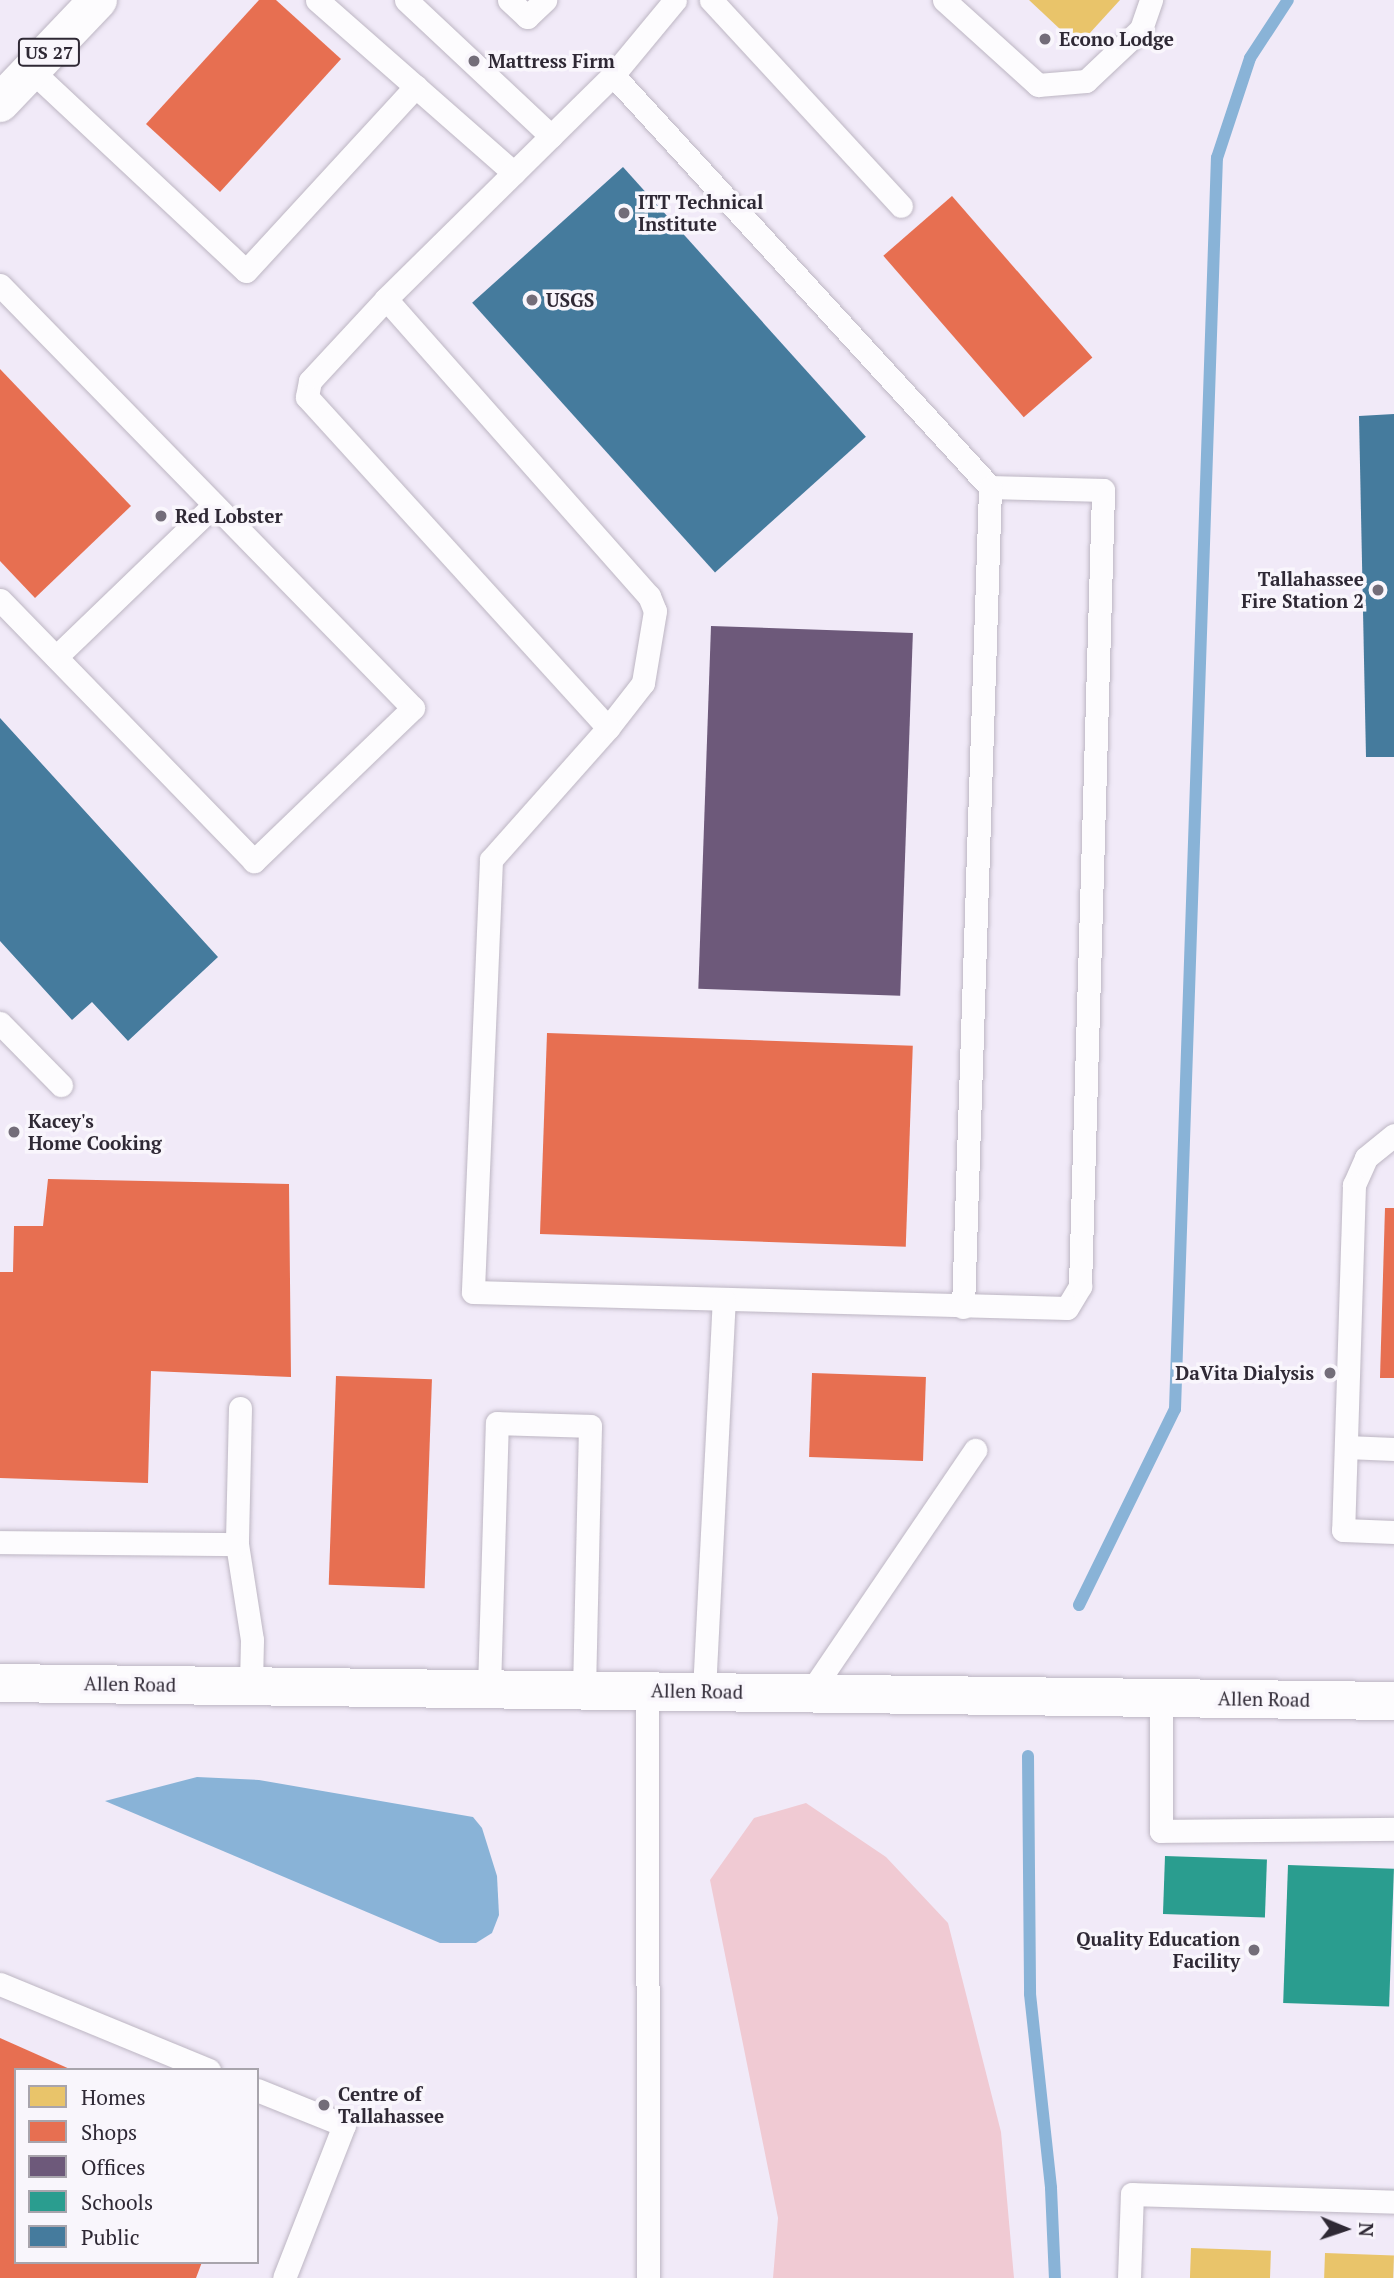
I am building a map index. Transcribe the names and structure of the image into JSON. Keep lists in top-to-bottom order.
{
  "streets": {
    "street": ["US 27", "Allen Road"]
  },
  "places": [
    "Econo Lodge",
    "Mattress Firm",
    "ITT Technical Institute",
    "USGS",
    "Red Lobster",
    "Tallahassee Fire Station 2",
    "Kacey's Home Cooking",
    "DaVita Dialysis",
    "Quality Education Facility",
    "Centre of Tallahassee"
  ],
  "legend": [
    "Homes",
    "Shops",
    "Offices",
    "Schools",
    "Public"
  ],
  "north": "right"
}
